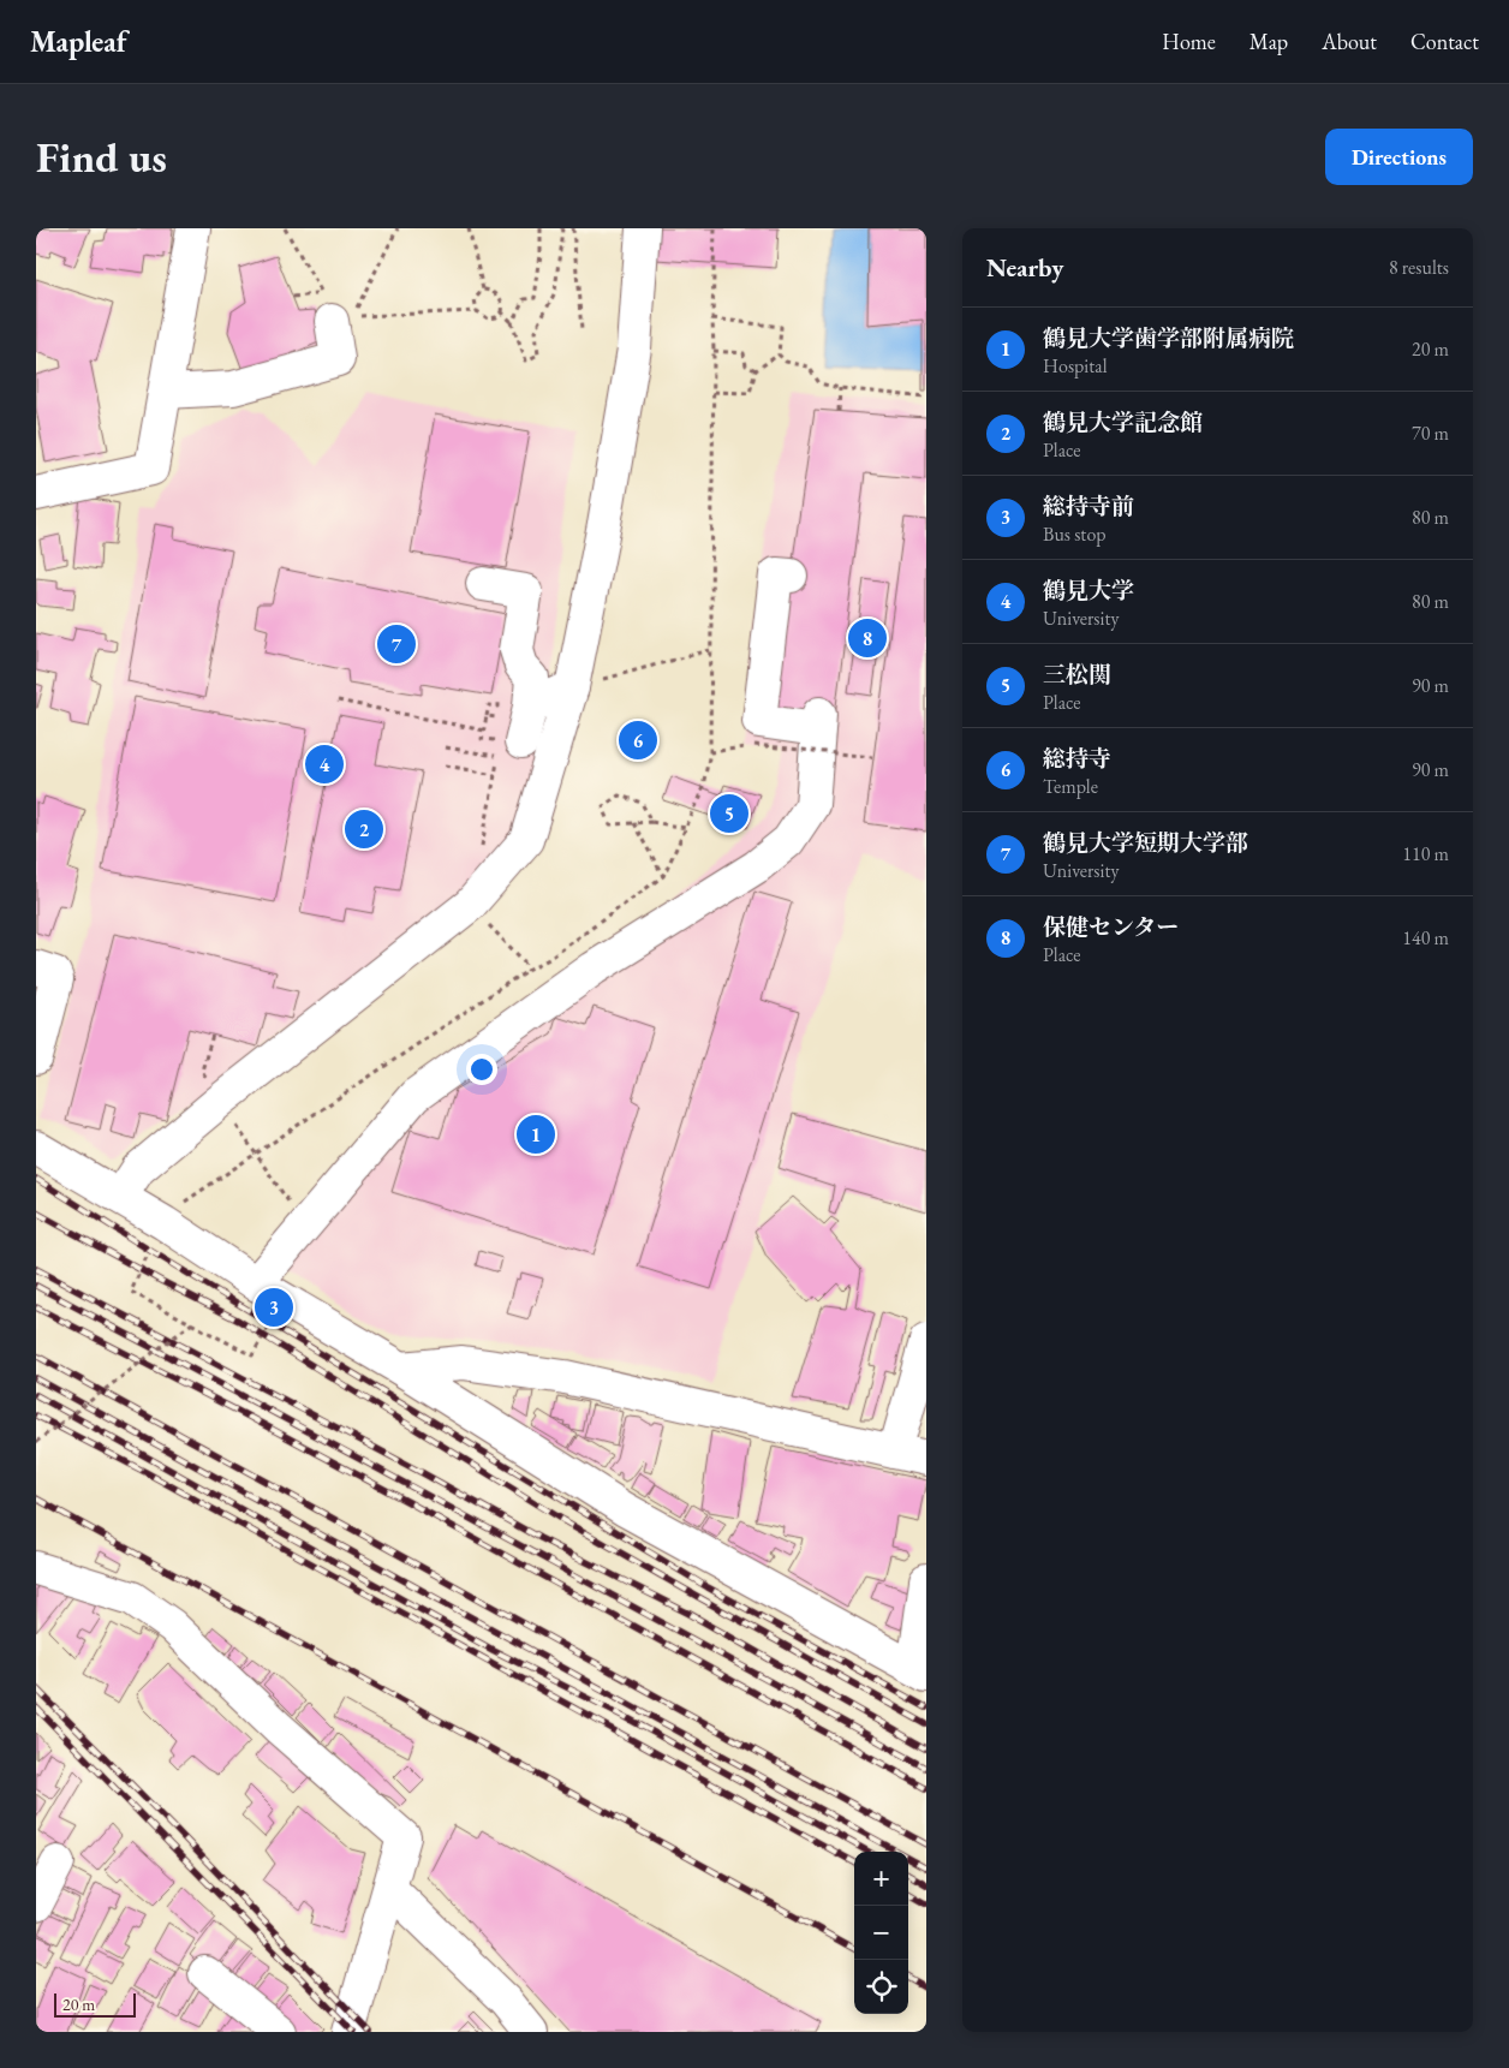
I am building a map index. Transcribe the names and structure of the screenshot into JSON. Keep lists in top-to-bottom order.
{
  "scale_bar": "20 m",
  "page": {
    "header": "Mapleaf",
    "nav": [
      "Home",
      "Map",
      "About",
      "Contact"
    ],
    "buttons": "Directions",
    "title": "Find us",
    "heading": ["Nearby", "8 results"],
    "list": [
      {
        "mark": "1",
        "name": "鶴見大学歯学部附属病院",
        "note": "Hospital",
        "value": "20 m"
      },
      {
        "mark": "2",
        "name": "鶴見大学記念館",
        "note": "Place",
        "value": "70 m"
      },
      {
        "mark": "3",
        "name": "総持寺前",
        "note": "Bus stop",
        "value": "80 m"
      },
      {
        "mark": "4",
        "name": "鶴見大学",
        "note": "University",
        "value": "80 m"
      },
      {
        "mark": "5",
        "name": "三松関",
        "note": "Place",
        "value": "90 m"
      },
      {
        "mark": "6",
        "name": "総持寺",
        "note": "Temple",
        "value": "90 m"
      },
      {
        "mark": "7",
        "name": "鶴見大学短期大学部",
        "note": "University",
        "value": "110 m"
      },
      {
        "mark": "8",
        "name": "保健センター",
        "note": "Place",
        "value": "140 m"
      }
    ],
    "pins": [
      "8",
      "7",
      "6",
      "4",
      "5",
      "2",
      "1",
      "3"
    ],
    "map_buttons": ["+", "−"],
    "scale": "20 m"
  }
}
